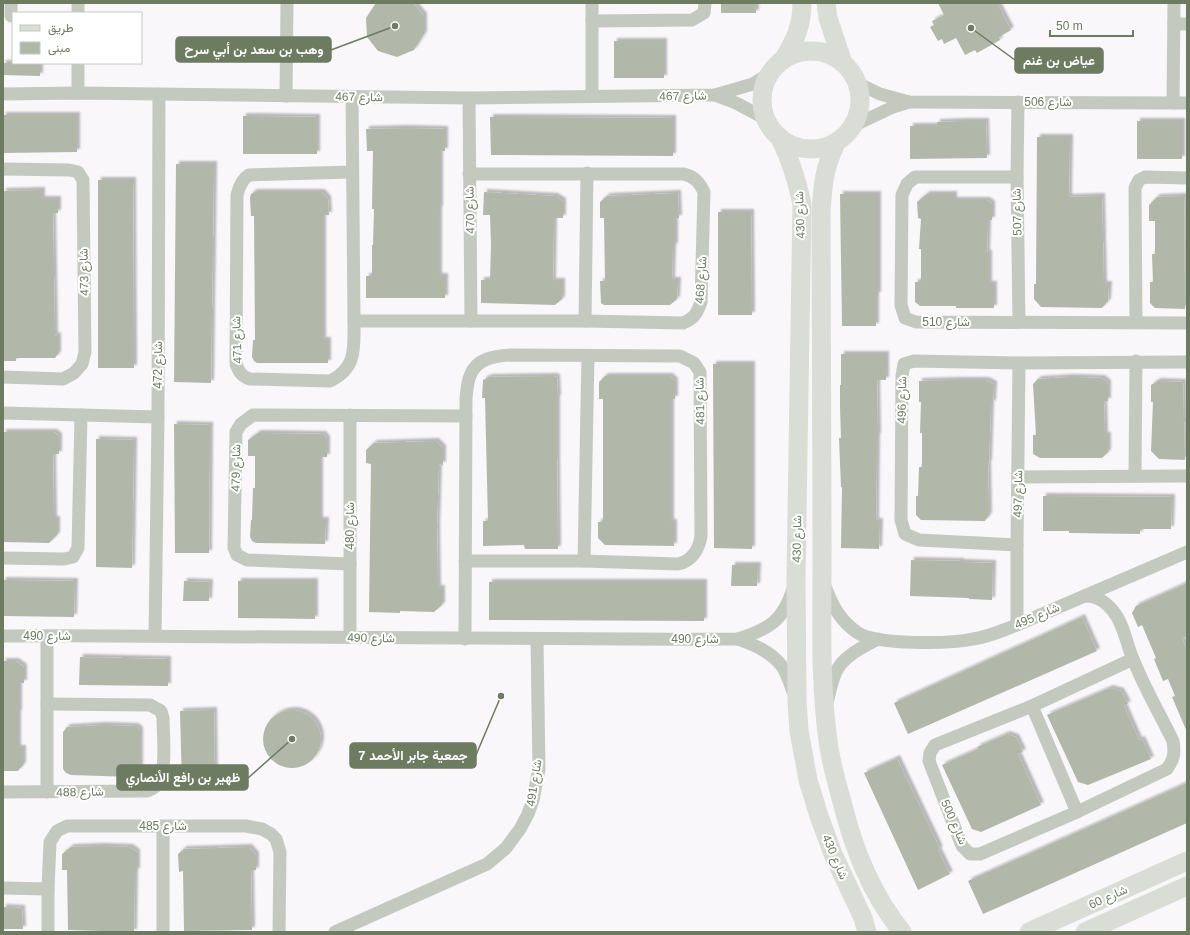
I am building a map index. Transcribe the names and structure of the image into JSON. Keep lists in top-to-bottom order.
{
  "streets": {
    "street": [
      "شارع 467",
      "شارع 506",
      "شارع 470",
      "شارع 507",
      "شارع 430",
      "شارع 473",
      "شارع 468",
      "شارع 510",
      "شارع 471",
      "شارع 472",
      "شارع 496",
      "شارع 481",
      "شارع 479",
      "شارع 497",
      "شارع 480",
      "شارع 495",
      "شارع 490",
      "شارع 491",
      "شارع 488",
      "شارع 500",
      "شارع 485",
      "شارع 60"
    ]
  },
  "crossings": [
    ["شارع 467", "شارع 506"],
    ["شارع 467", "شارع 470"],
    ["شارع 467", "شارع 430"],
    ["شارع 467", "شارع 471"],
    ["شارع 467", "شارع 472"],
    ["شارع 506", "شارع 507"],
    ["شارع 506", "شارع 430"],
    ["شارع 470", "شارع 468"],
    ["شارع 507", "شارع 510"],
    ["شارع 430", "شارع 495"],
    ["شارع 430", "شارع 490"],
    ["شارع 468", "شارع 471"],
    ["شارع 472", "شارع 490"],
    ["شارع 496", "شارع 497"],
    ["شارع 481", "شارع 479"],
    ["شارع 481", "شارع 490"],
    ["شارع 479", "شارع 480"],
    ["شارع 497", "شارع 495"],
    ["شارع 480", "شارع 490"],
    ["شارع 495", "شارع 500"],
    ["شارع 490", "شارع 491"]
  ],
  "places": [
    "وهب بن سعد بن أبي سرح",
    "عياض بن غنم",
    "جمعية جابر الأحمد 7",
    "ظهير بن رافع الأنصاري"
  ],
  "legend": ["طريق", "مبنى"],
  "scale_bar": "50 m"
}
